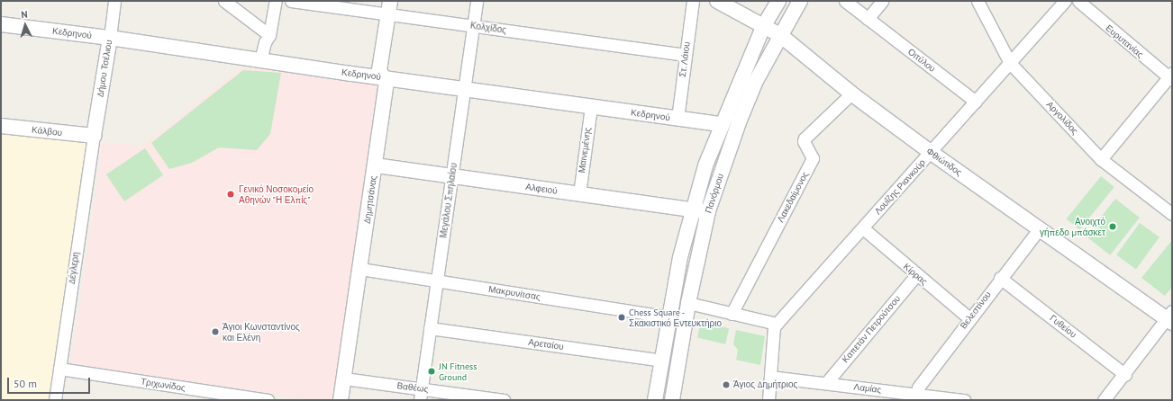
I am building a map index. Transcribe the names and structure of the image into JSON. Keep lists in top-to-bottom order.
{
  "streets": {
    "street": [
      "Κολχίδος",
      "Κεδρηνού",
      "Ευρυτανίας",
      "Στ. Λάιου",
      "Οιτύλου",
      "Δήμου Τσέλιου",
      "Αργολίδος",
      "Κάλβου",
      "Μαινεμένης",
      "Φθιώτιδος",
      "Λουΐζης Ριανκούρ",
      "Αλφειού",
      "Πανόρμου",
      "Λακεδαίμονος",
      "Δημητσάνας",
      "Μεγάλου Σπηλαίου",
      "Δέγλερη",
      "Κίρρας",
      "Μακρυνίτσας",
      "Βελεστίνου",
      "Γυθείου",
      "Καπετάν Πετρούτσου",
      "Αρεταίου",
      "Τριχωνίδος",
      "Βαθέως",
      "Λαμίας"
    ]
  },
  "crossings": [
    ["Κολχίδος", "Στ. Λάιου"],
    ["Κολχίδος", "Δημητσάνας"],
    ["Κολχίδος", "Μεγάλου Σπηλαίου"],
    ["Κεδρηνού", "Στ. Λάιου"],
    ["Κεδρηνού", "Δήμου Τσέλιου"],
    ["Κεδρηνού", "Μαινεμένης"],
    ["Κεδρηνού", "Πανόρμου"],
    ["Κεδρηνού", "Δημητσάνας"],
    ["Κεδρηνού", "Μεγάλου Σπηλαίου"],
    ["Οιτύλου", "Λουΐζης Ριανκούρ"],
    ["Δήμου Τσέλιου", "Κάλβου"],
    ["Δήμου Τσέλιου", "Δέγλερη"],
    ["Αργολίδος", "Λουΐζης Ριανκούρ"],
    ["Κάλβου", "Δέγλερη"],
    ["Μαινεμένης", "Αλφειού"],
    ["Φθιώτιδος", "Λουΐζης Ριανκούρ"],
    ["Φθιώτιδος", "Πανόρμου"],
    ["Φθιώτιδος", "Λακεδαίμονος"],
    ["Φθιώτιδος", "Βελεστίνου"],
    ["Λουΐζης Ριανκούρ", "Κίρρας"],
    ["Αλφειού", "Πανόρμου"],
    ["Αλφειού", "Δημητσάνας"],
    ["Αλφειού", "Μεγάλου Σπηλαίου"],
    ["Πανόρμου", "Μακρυνίτσας"],
    ["Πανόρμου", "Αρεταίου"],
    ["Δημητσάνας", "Μακρυνίτσας"],
    ["Δημητσάνας", "Βαθέως"],
    ["Μεγάλου Σπηλαίου", "Μακρυνίτσας"],
    ["Μεγάλου Σπηλαίου", "Αρεταίου"],
    ["Μεγάλου Σπηλαίου", "Βαθέως"],
    ["Δέγλερη", "Τριχωνίδος"],
    ["Κίρρας", "Βελεστίνου"],
    ["Κίρρας", "Καπετάν Πετρούτσου"],
    ["Βελεστίνου", "Γυθείου"],
    ["Βελεστίνου", "Λαμίας"],
    ["Καπετάν Πετρούτσου", "Λαμίας"]
  ],
  "places": [
    "Γενικό Νοσοκομείο Αθηνών \"Η Ελπίς\"",
    "Ανοιχτό γήπεδο μπάσκετ",
    "Chess Square - Σκακιστικό Εντευκτήριο",
    "Άγιοι Κωνσταντίνος και Ελένη",
    "JN Fitness Ground",
    "Άγιος Δημήτριος"
  ],
  "scale_bar": "50 m",
  "north": "top"
}
